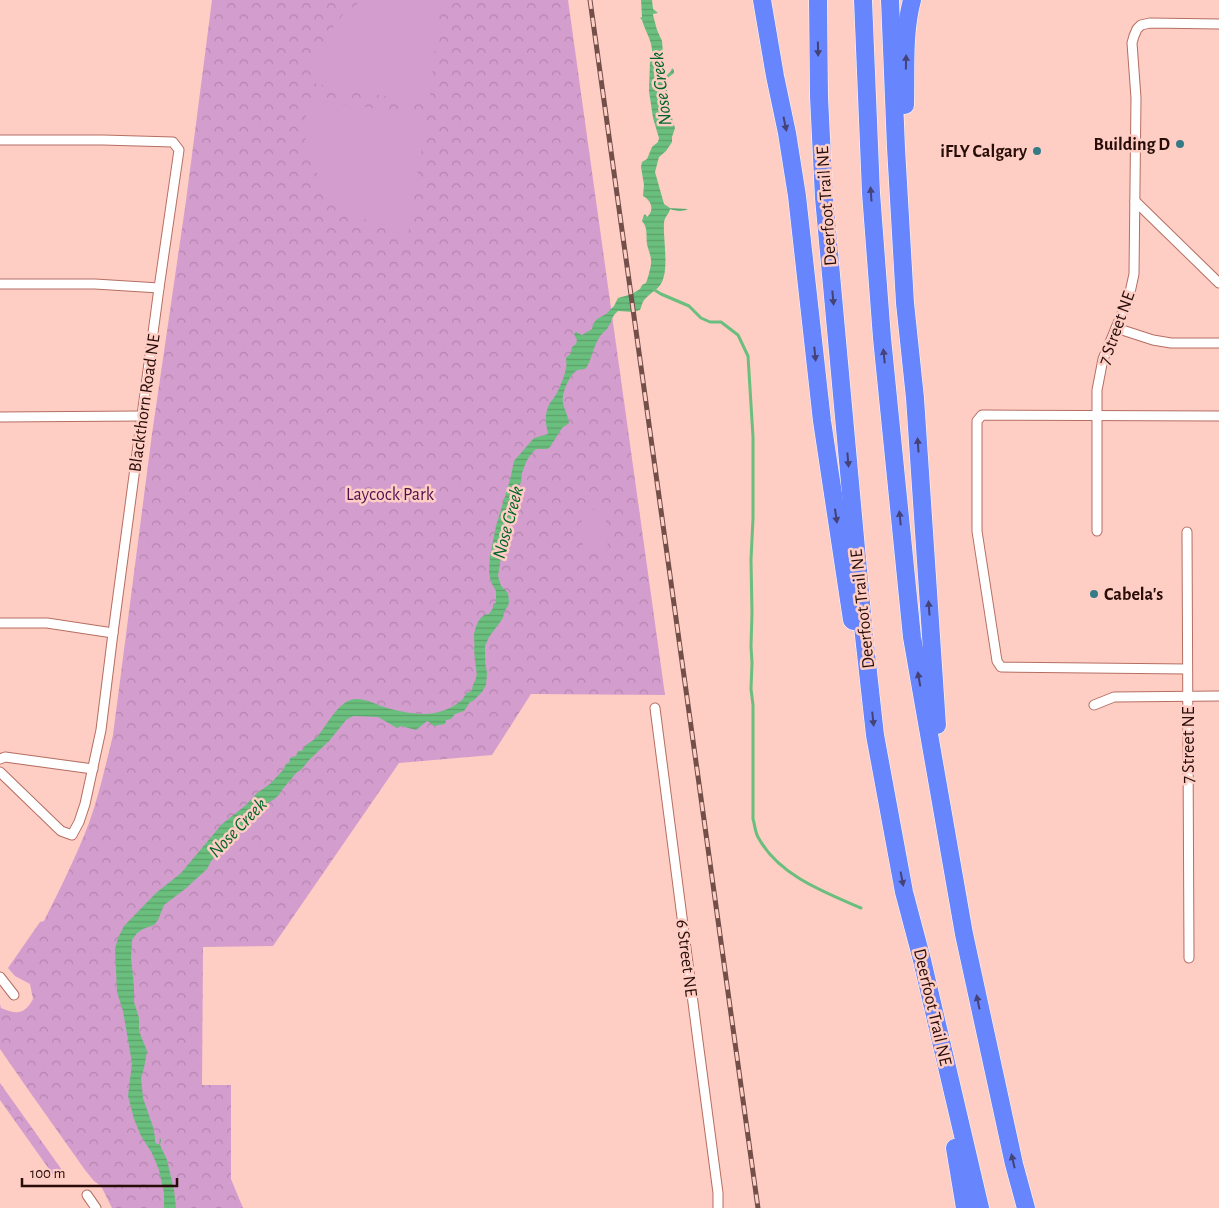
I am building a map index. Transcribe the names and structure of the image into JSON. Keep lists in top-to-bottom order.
{
  "streets": {
    "highway": ["Deerfoot Trail NE"],
    "street": ["7 Street NE", "Blackthorn Road NE", "6 Street NE"]
  },
  "water": ["Nose Creek"],
  "parks": ["Laycock Park"],
  "places": ["Building D", "iFLY Calgary", "Cabela's"],
  "scale_bar": "100 m"
}
